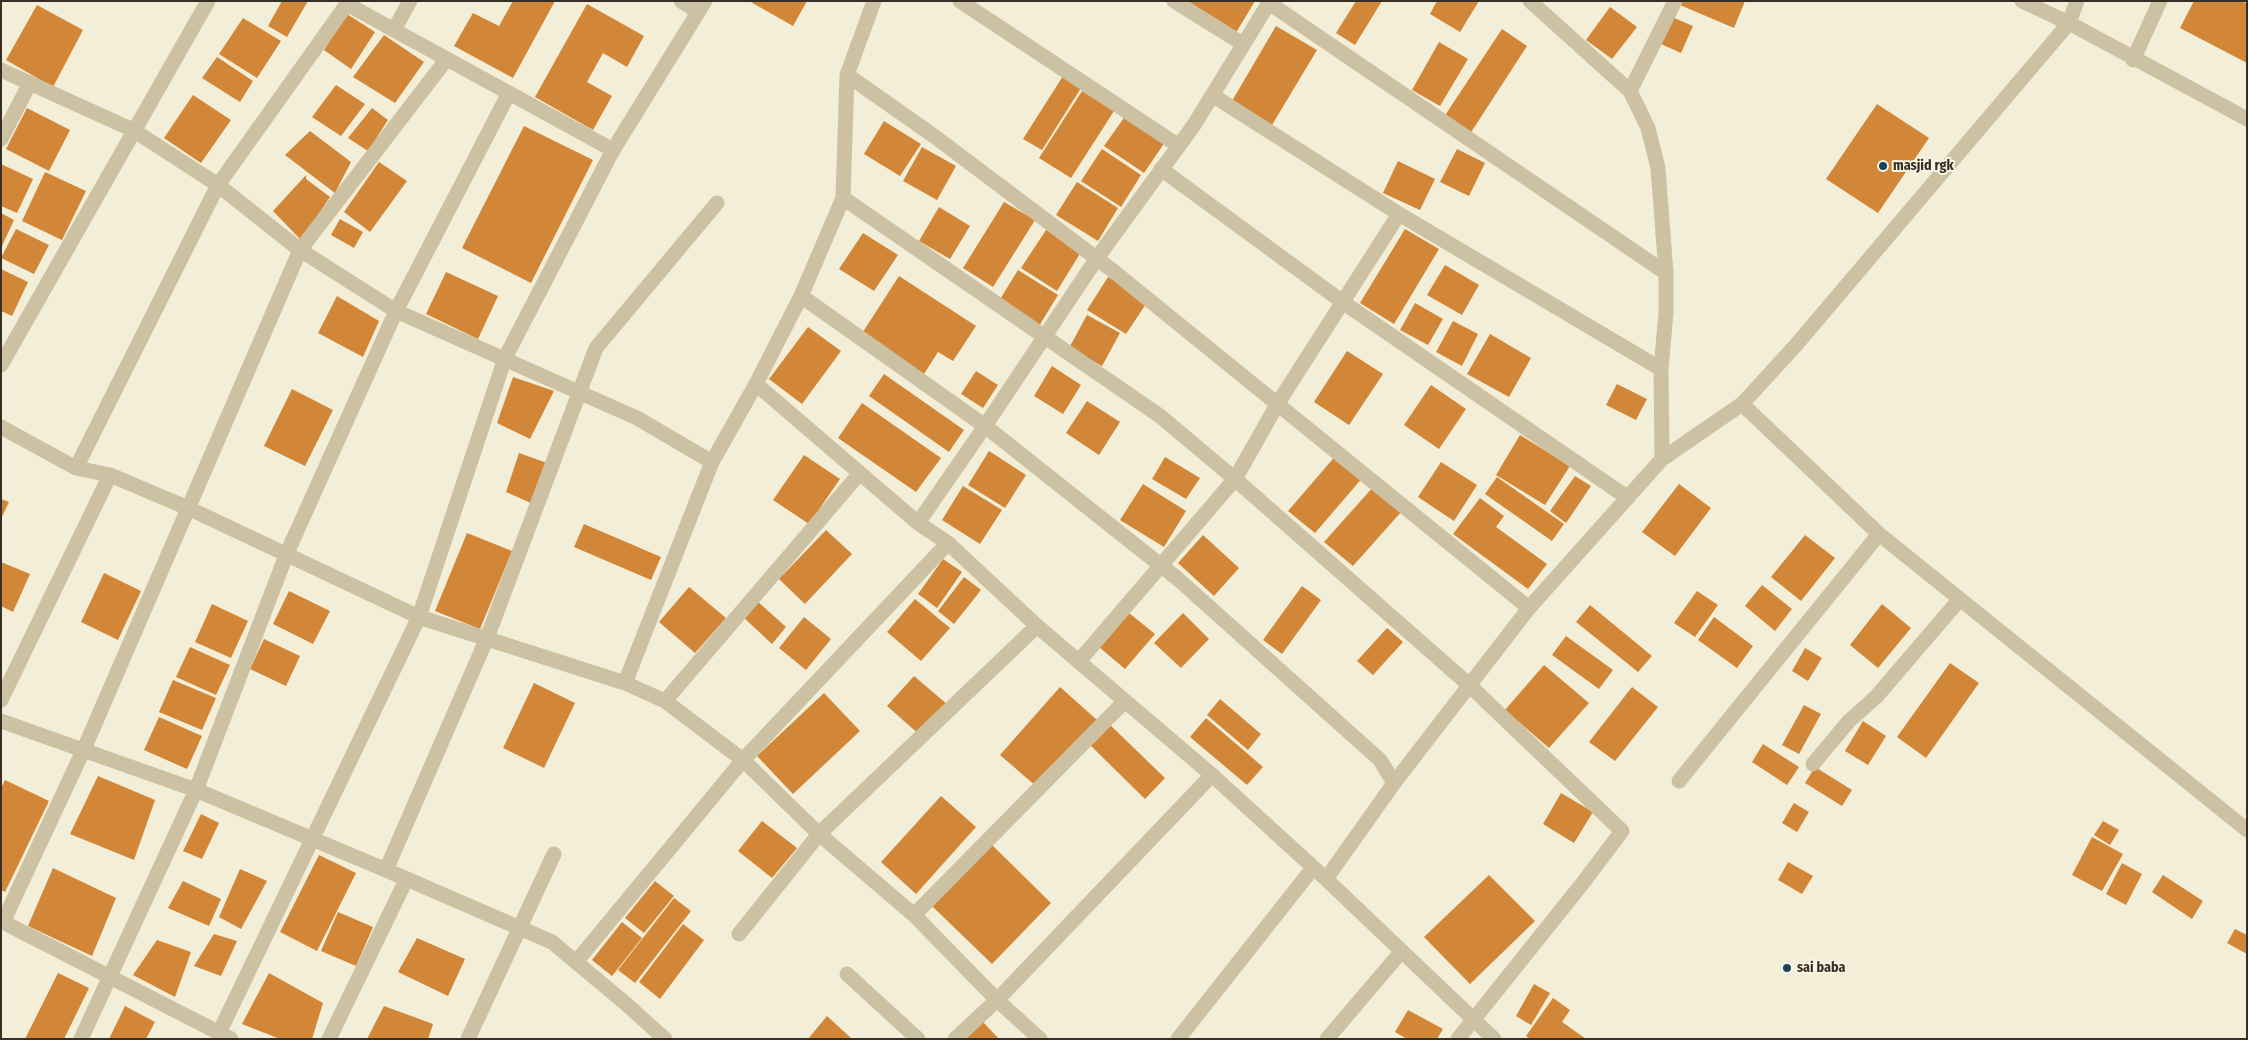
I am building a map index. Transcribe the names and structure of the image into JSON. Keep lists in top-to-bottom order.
{
  "places": ["masjid rgk", "sai baba"]
}
